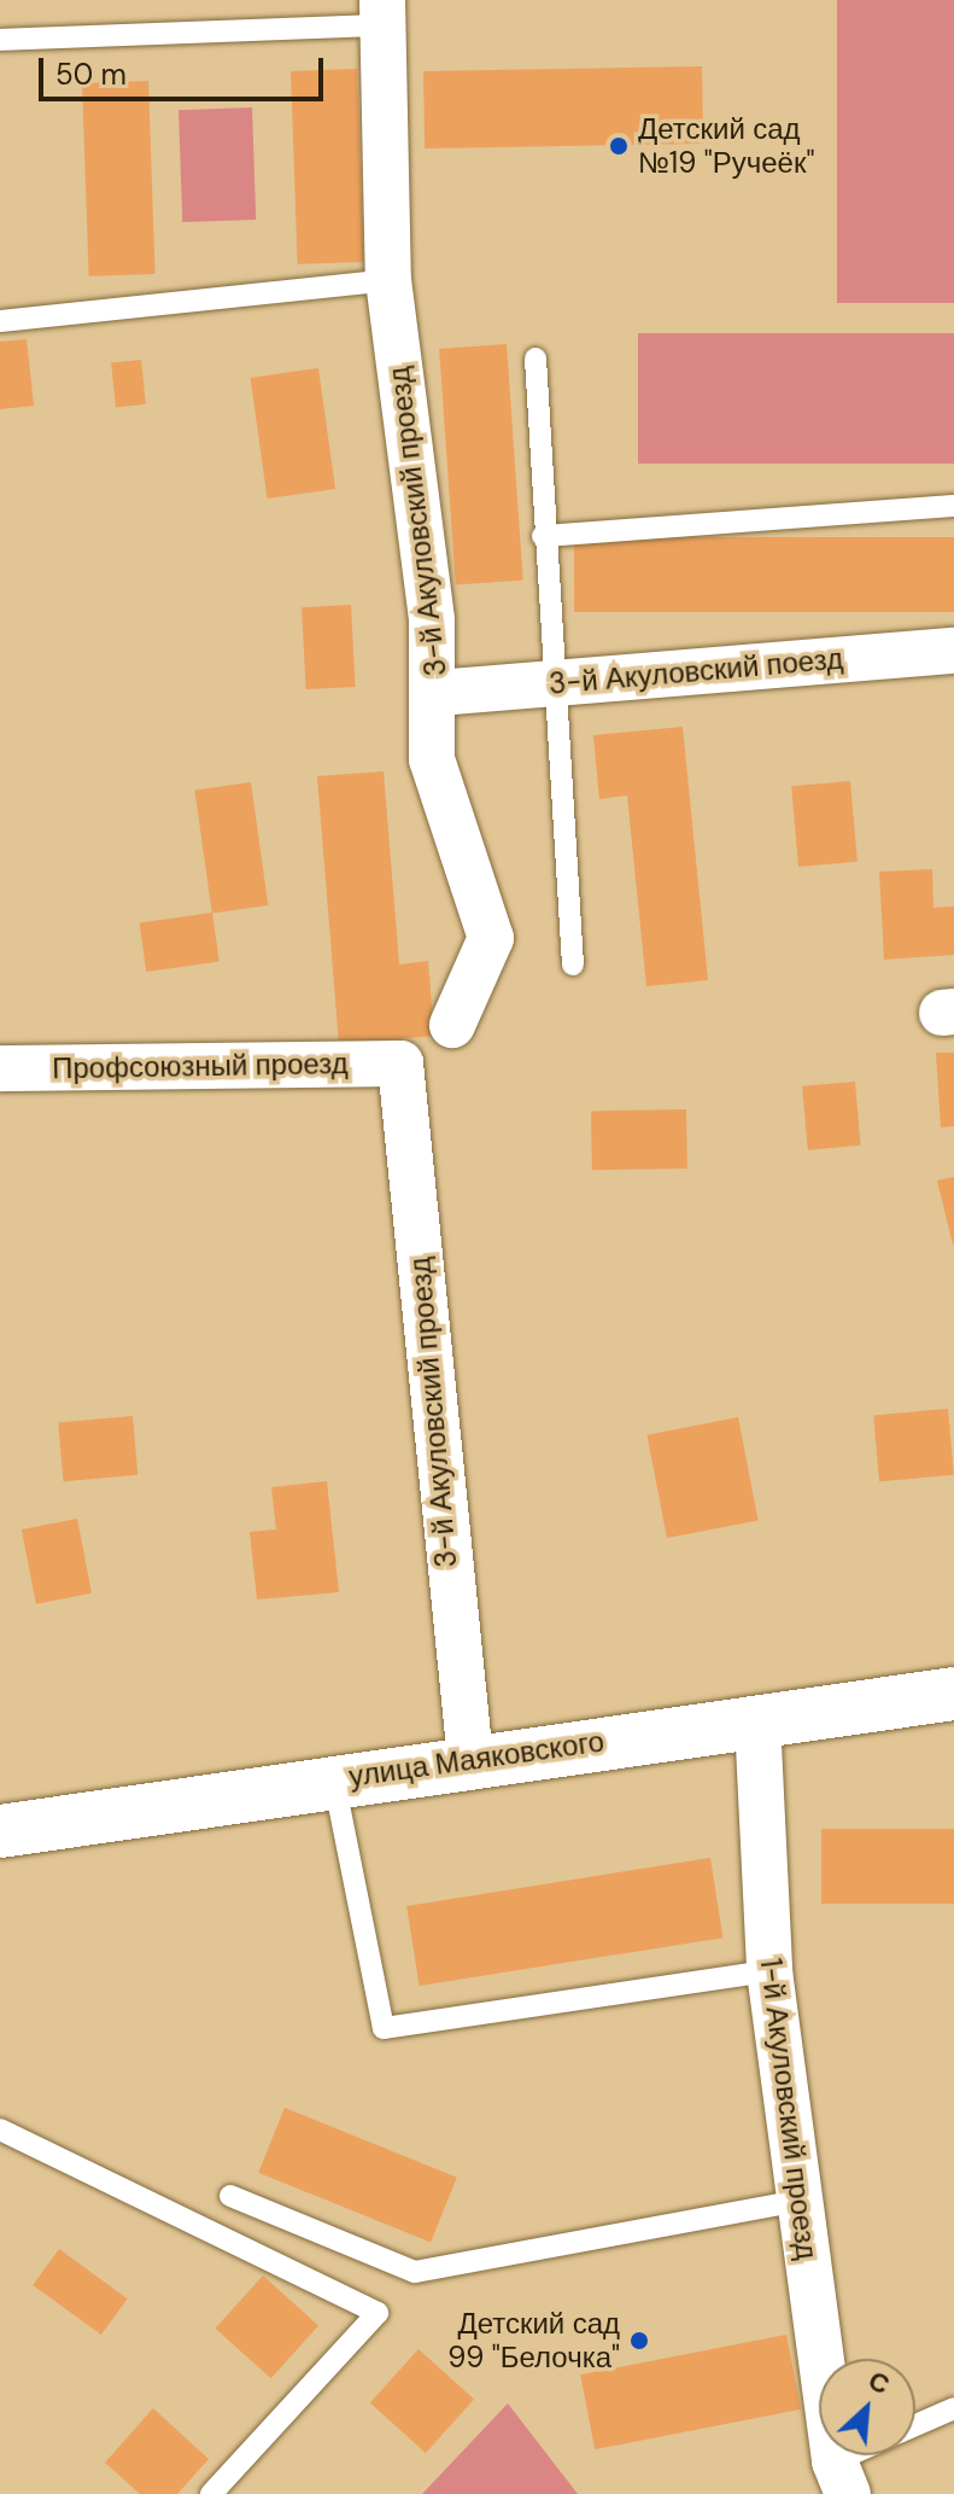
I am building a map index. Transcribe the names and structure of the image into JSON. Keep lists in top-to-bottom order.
{
  "streets": {
    "street": [
      "3-й Акуловский проезд",
      "3-й Акуловский поезд",
      "Профсоюзный проезд",
      "улица Маяковского",
      "1-й Акуловский проезд"
    ]
  },
  "crossings": [
    ["3-й Акуловский проезд", "3-й Акуловский поезд"],
    ["3-й Акуловский проезд", "Профсоюзный проезд"],
    ["3-й Акуловский проезд", "улица Маяковского"],
    ["улица Маяковского", "1-й Акуловский проезд"]
  ],
  "places": ["Детский сад №19 \"Ручеёк\"", "Детский сад 99 \"Белочка\""],
  "scale_bar": "50 m",
  "north": "top right"
}
